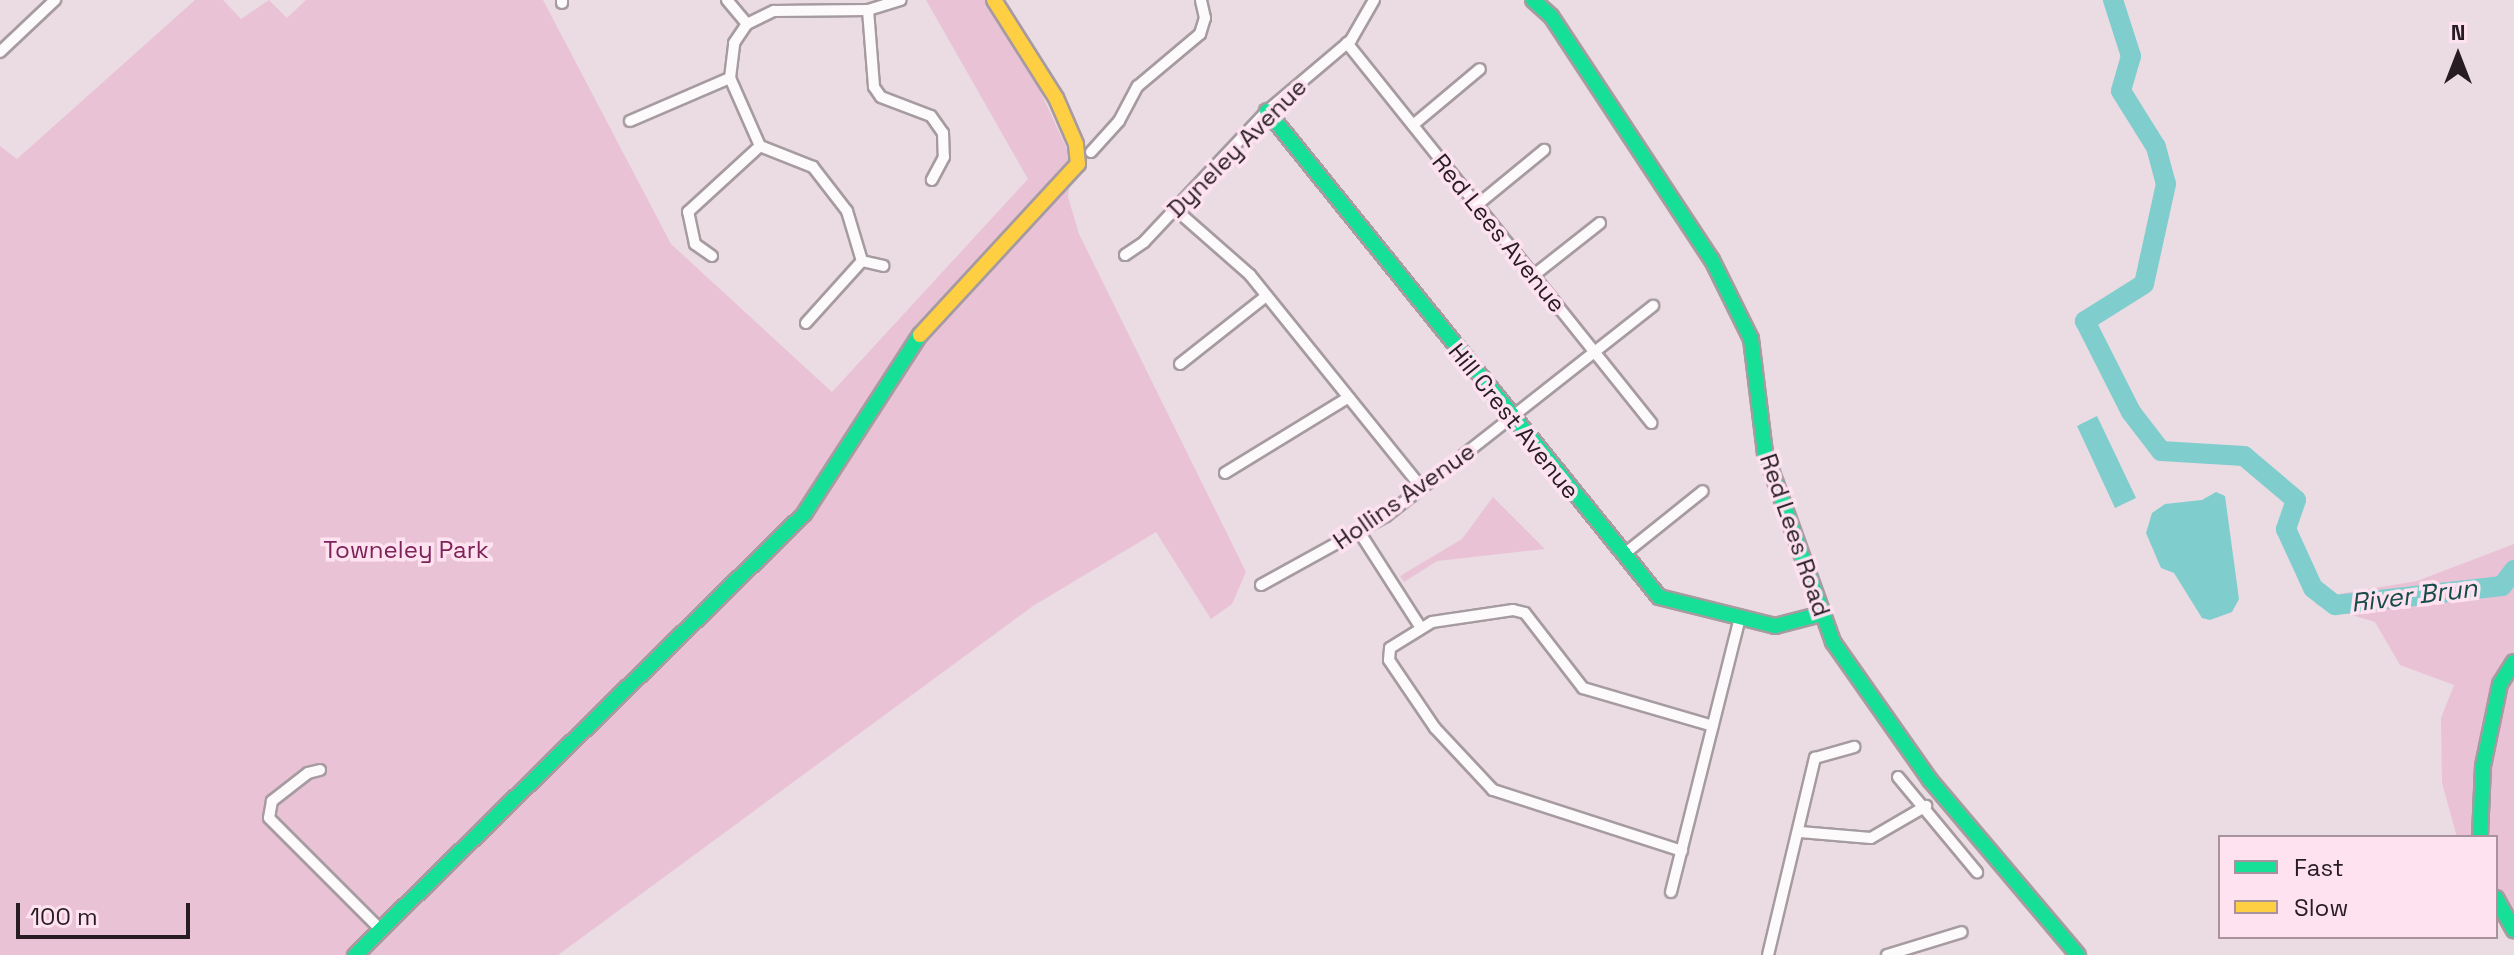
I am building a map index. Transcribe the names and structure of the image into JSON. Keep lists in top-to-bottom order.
{
  "streets": {
    "street": [
      "Dyneley Avenue",
      "Red Lees Avenue",
      "Hill Crest Avenue",
      "Hollins Avenue",
      "Red Lees Road"
    ]
  },
  "crossings": [
    ["Dyneley Avenue", "Red Lees Avenue"],
    ["Dyneley Avenue", "Hill Crest Avenue"],
    ["Red Lees Avenue", "Hollins Avenue"],
    ["Hill Crest Avenue", "Hollins Avenue"],
    ["Hill Crest Avenue", "Red Lees Road"]
  ],
  "water": ["River Brun"],
  "parks": ["Towneley Park"],
  "legend": ["Fast", "Slow"],
  "scale_bar": "100 m",
  "north": "top"
}
